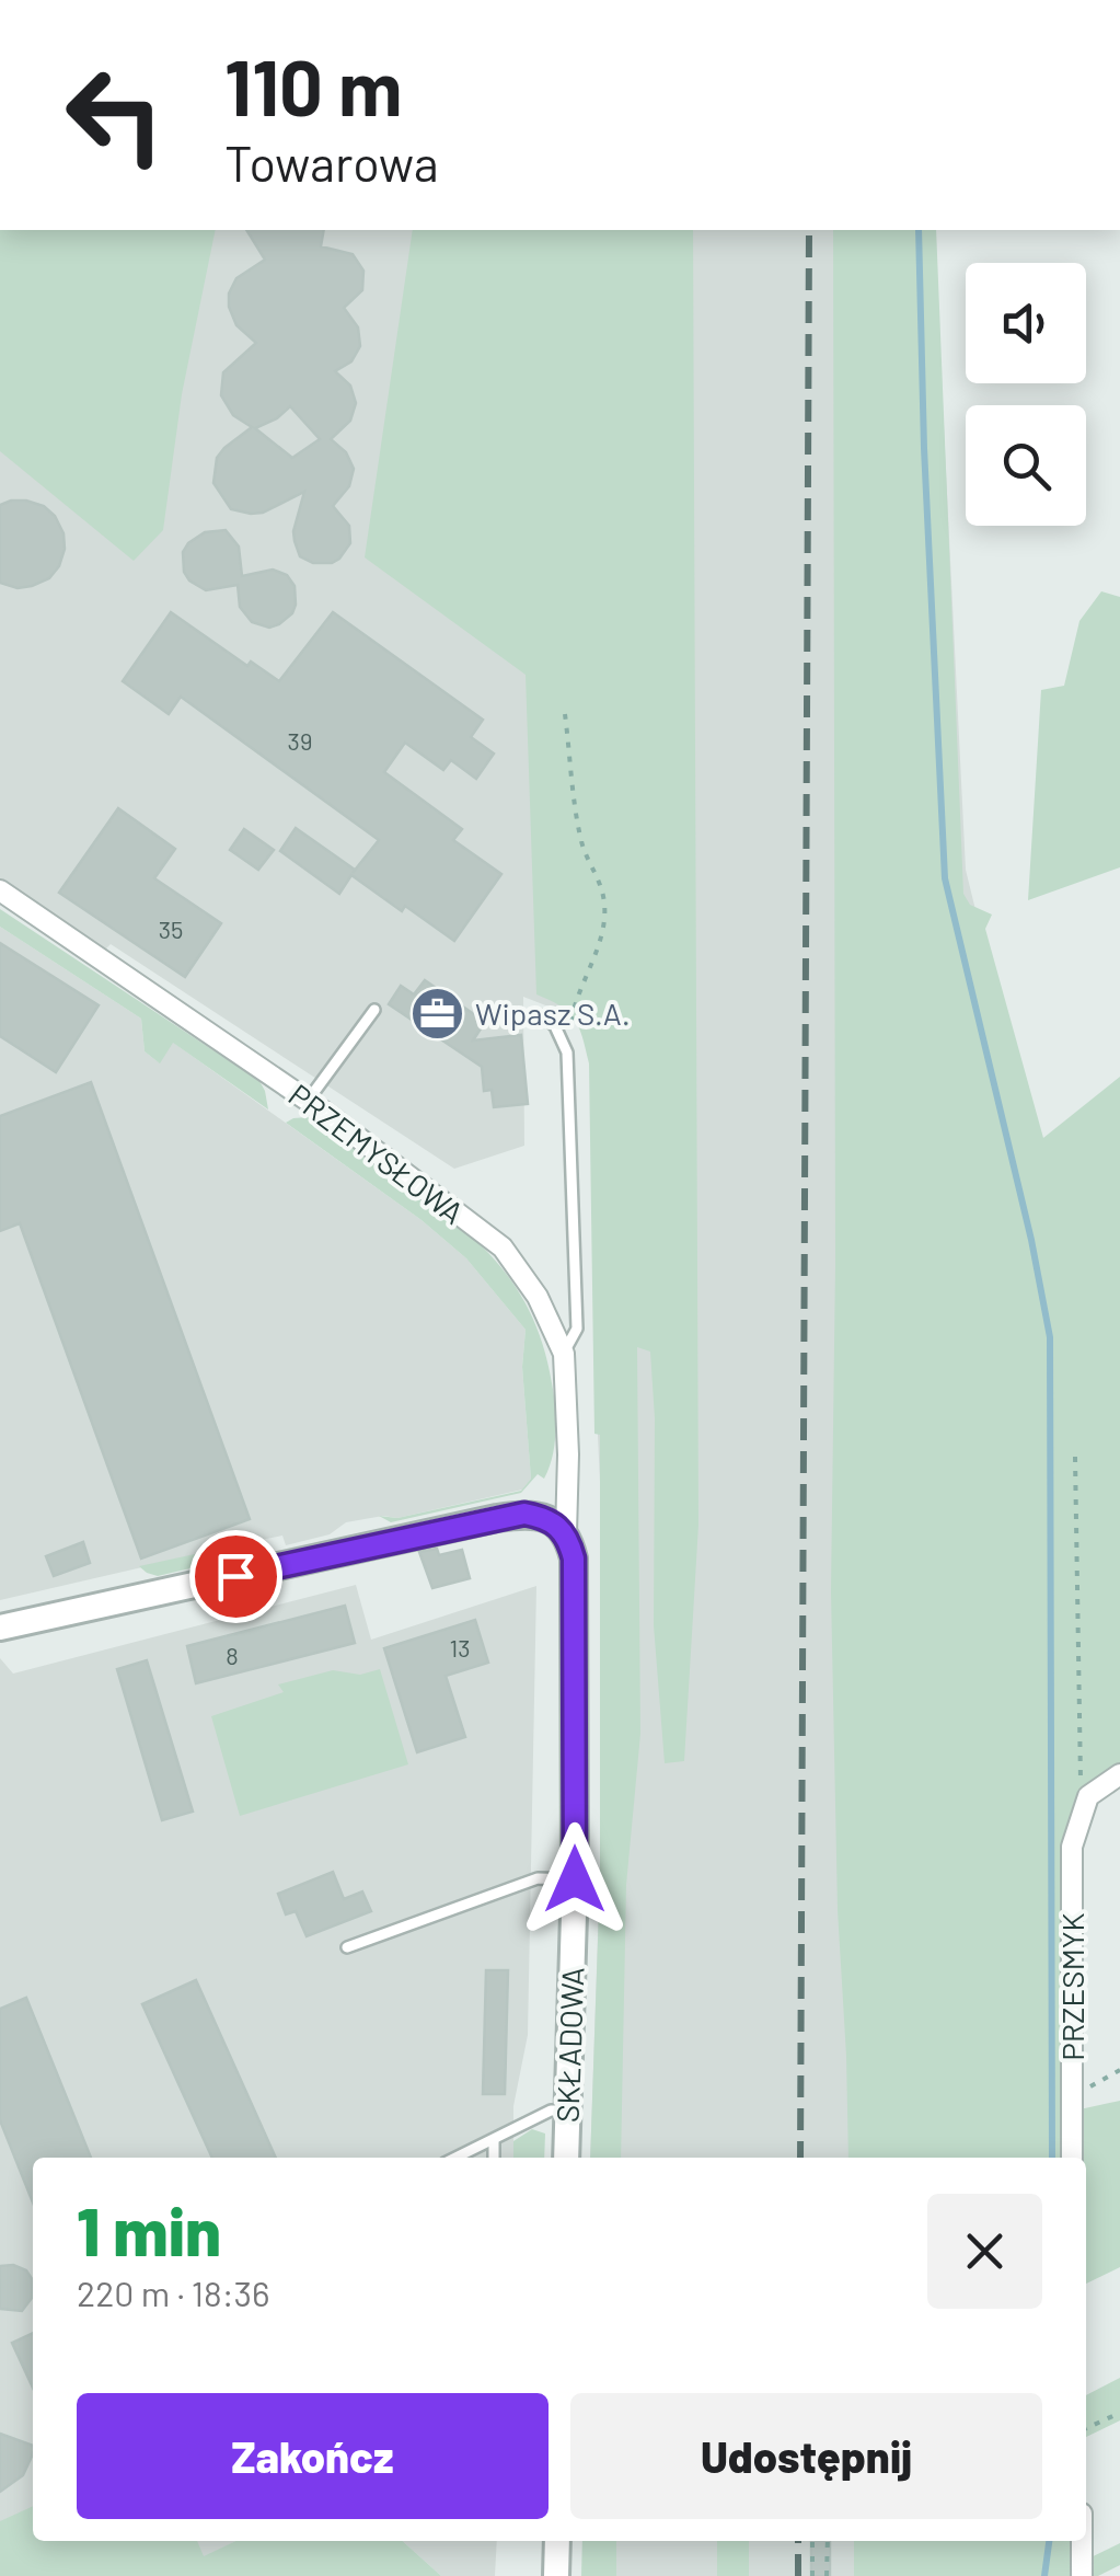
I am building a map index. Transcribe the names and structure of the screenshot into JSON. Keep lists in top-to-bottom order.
{
  "streets": {
    "street": ["PRZEMYSŁOWA", "PRZESMYK", "SKŁADOWA"]
  },
  "crossings": [
    ["PRZEMYSŁOWA", "SKŁADOWA"]
  ],
  "places": {
    "office": ["Wipasz S.A."]
  },
  "house_numbers": [
    "39",
    "35",
    "13",
    "8"
  ],
  "page": {
    "turn": ["110 m", "Towarowa"],
    "heading": ["1 min", "220 m · 18:36"],
    "buttons": ["Zakończ", "Udostępnij"]
  }
}
